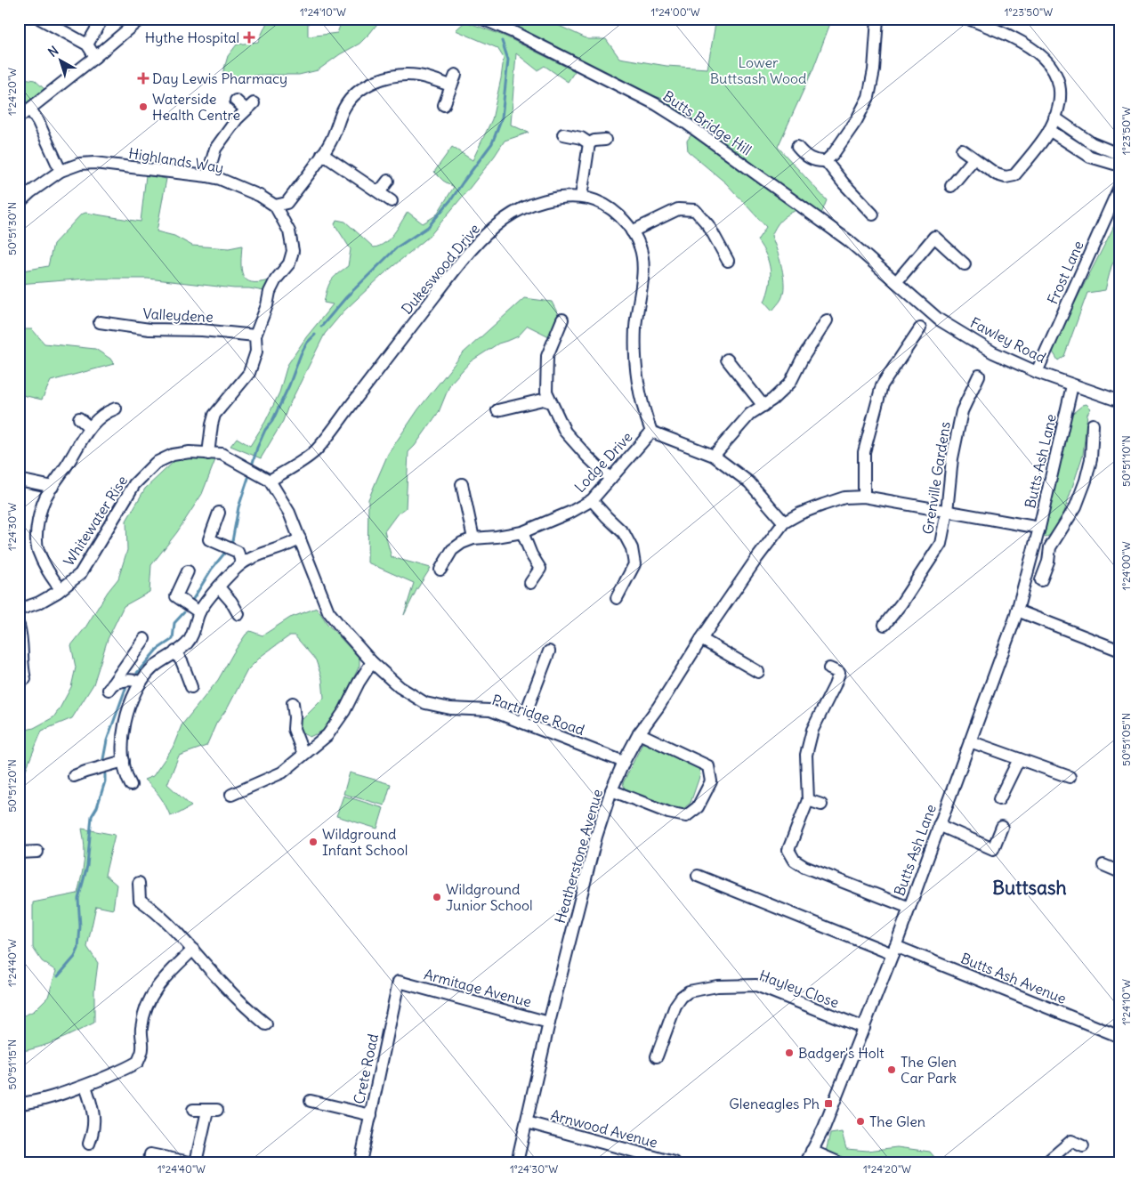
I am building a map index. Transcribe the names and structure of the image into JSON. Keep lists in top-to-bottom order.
{
  "streets": {
    "street": [
      "Butts Bridge Hill",
      "Highlands Way",
      "Dukeswood Drive",
      "Frost Lane",
      "Valleydene",
      "Fawley Road",
      "Butts Ash Lane",
      "Lodge Drive",
      "Grenville Gardens",
      "Whitewater Rise",
      "Partridge Road",
      "Heatherstone Avenue",
      "Butts Ash Avenue",
      "Armitage Avenue",
      "Hayley Close",
      "Crete Road",
      "Arnwood Avenue"
    ]
  },
  "crossings": [
    ["Butts Bridge Hill", "Fawley Road"],
    ["Highlands Way", "Valleydene"],
    ["Highlands Way", "Whitewater Rise"],
    ["Dukeswood Drive", "Lodge Drive"],
    ["Dukeswood Drive", "Whitewater Rise"],
    ["Dukeswood Drive", "Partridge Road"],
    ["Frost Lane", "Fawley Road"],
    ["Fawley Road", "Butts Ash Lane"],
    ["Butts Ash Lane", "Butts Ash Avenue"],
    ["Butts Ash Lane", "Hayley Close"],
    ["Whitewater Rise", "Partridge Road"],
    ["Partridge Road", "Heatherstone Avenue"],
    ["Heatherstone Avenue", "Armitage Avenue"],
    ["Heatherstone Avenue", "Arnwood Avenue"],
    ["Armitage Avenue", "Crete Road"]
  ],
  "districts": ["Buttsash"],
  "parks": ["Lower Buttsash Wood"],
  "places": {
    "health": ["Hythe Hospital", "Day Lewis Pharmacy"],
    "other": [
      "Waterside Health Centre",
      "Wildground Infant School",
      "Wildground Junior School",
      "Badger's Holt",
      "The Glen Car Park",
      "The Glen"
    ],
    "transit": ["Gleneagles Ph"]
  },
  "north": "top left",
  "coordinates": [
    "1°24'10\"W",
    "1°24'00\"W",
    "1°23'50\"W",
    "1°24'20\"W",
    "50°51'30\"N",
    "50°51'10\"N",
    "1°24'30\"W",
    "50°51'05\"N",
    "50°51'20\"N",
    "1°24'40\"W",
    "50°51'15\"N"
  ]
}
